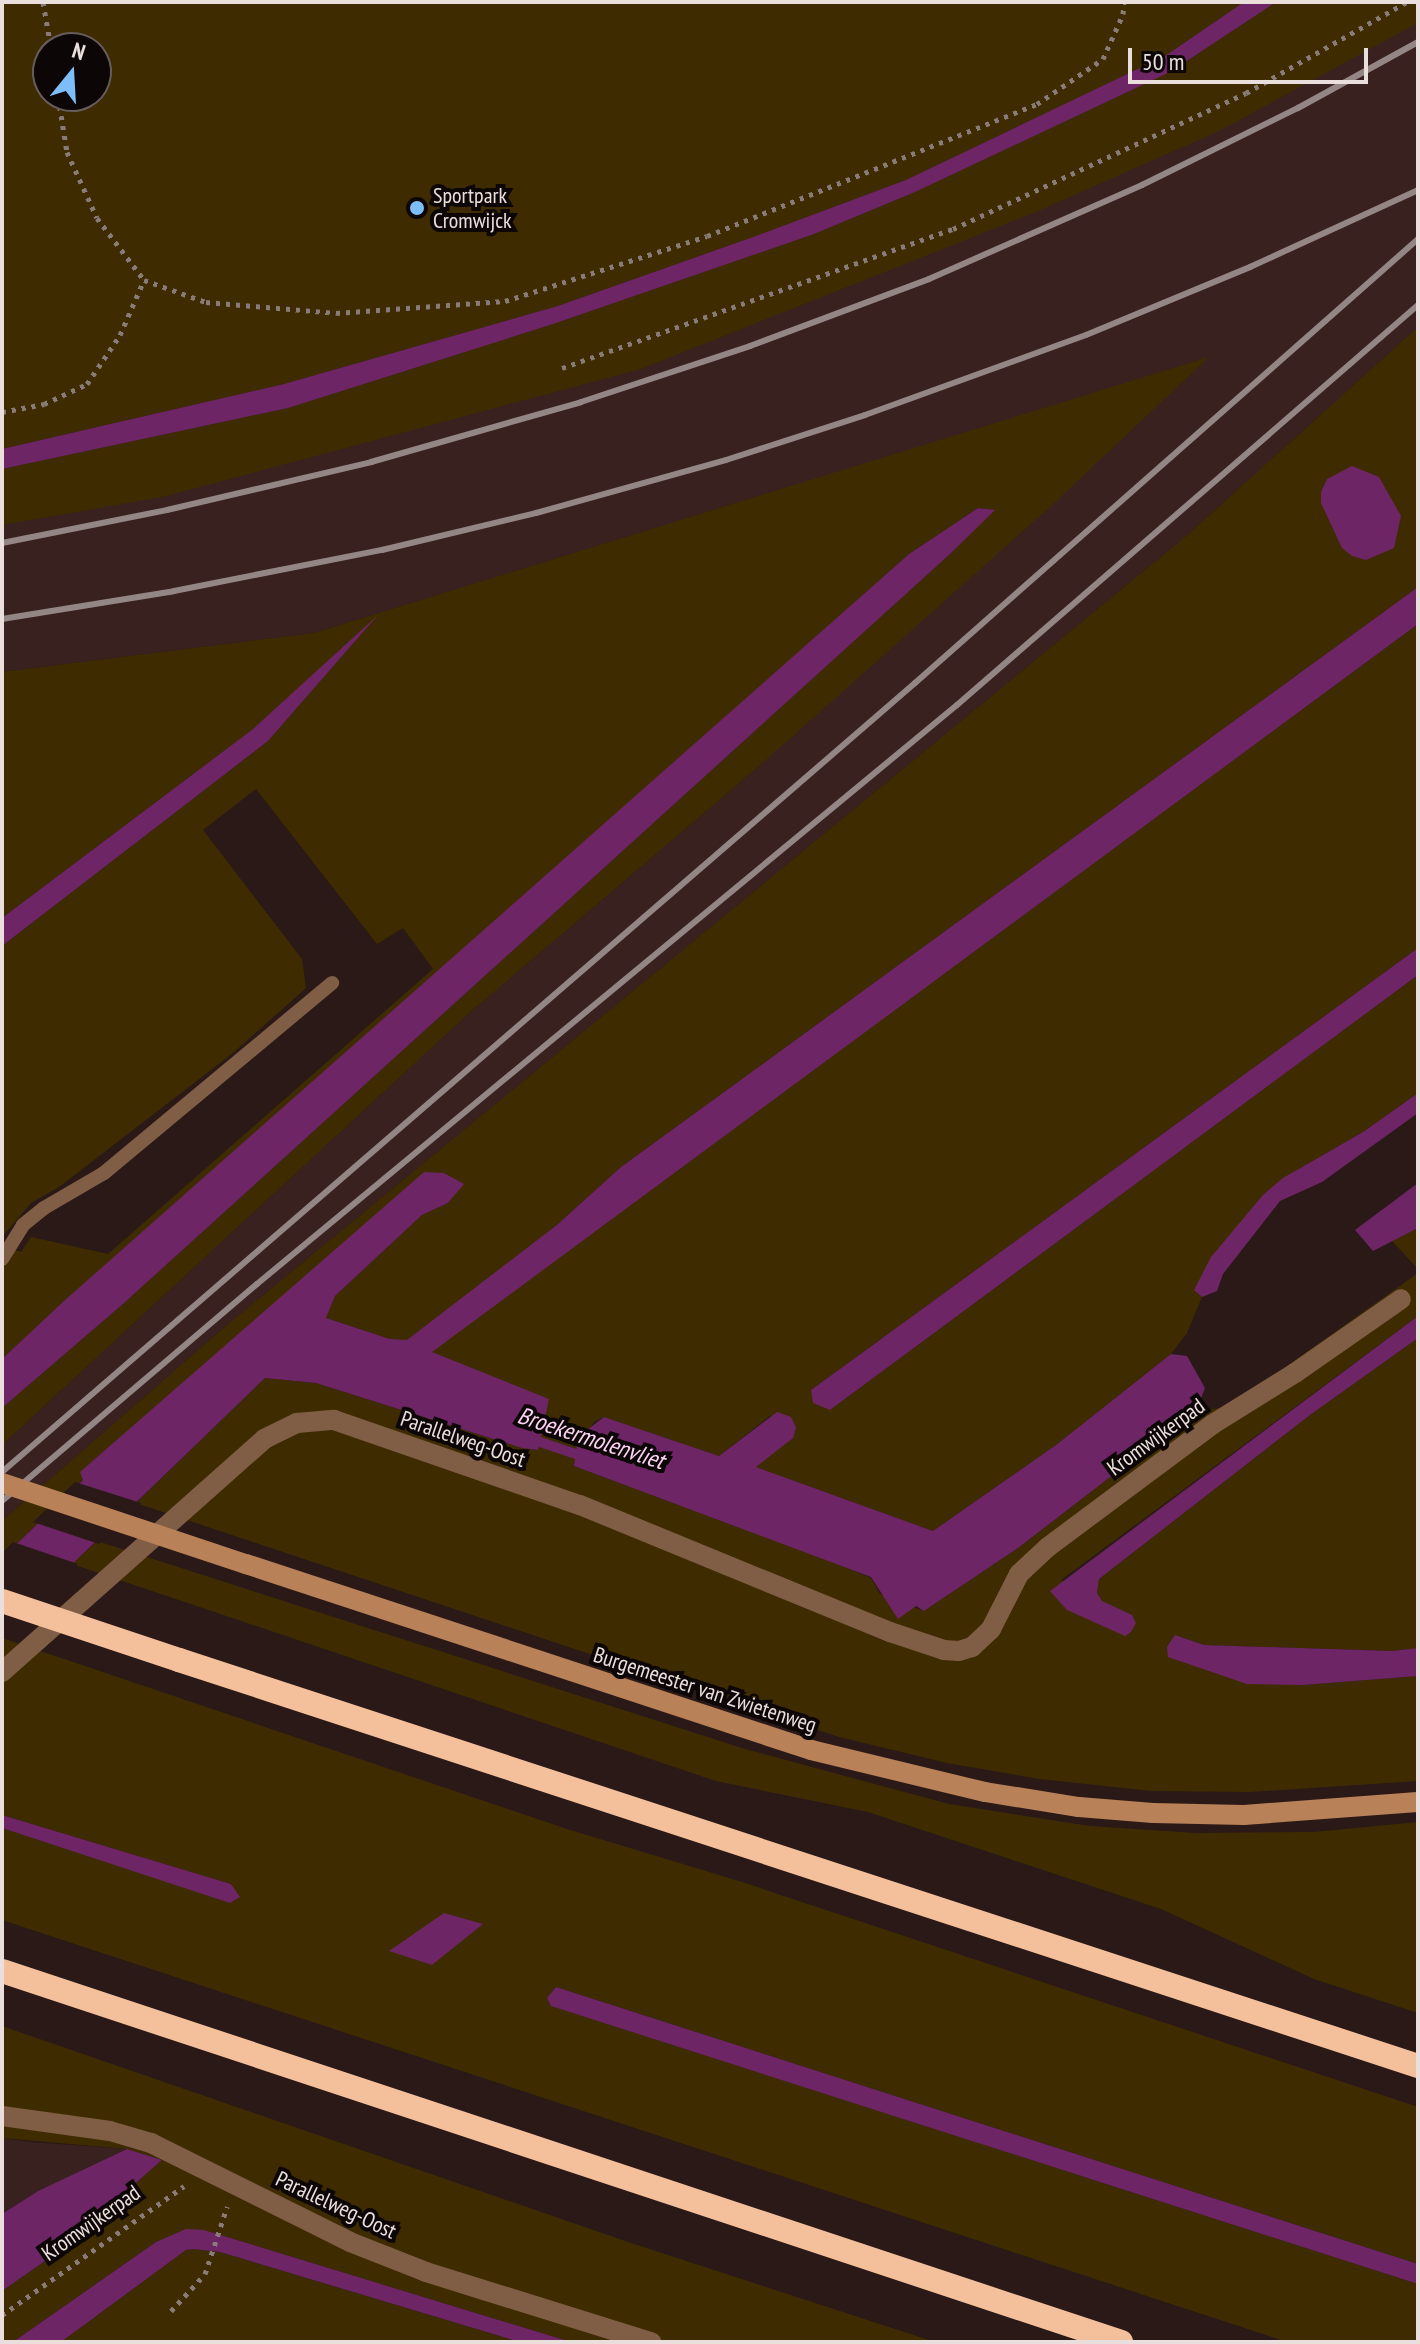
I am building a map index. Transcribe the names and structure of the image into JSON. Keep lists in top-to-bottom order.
{
  "streets": {
    "main road": ["Burgemeester van Zwietenweg"],
    "street": ["Kromwijkerpad", "Parallelweg-Oost"]
  },
  "crossings": [
    ["Kromwijkerpad", "Parallelweg-Oost"]
  ],
  "water": ["Broekermolenvliet"],
  "places": ["Sportpark Cromwijck"],
  "scale_bar": "50 m",
  "north": "top"
}
